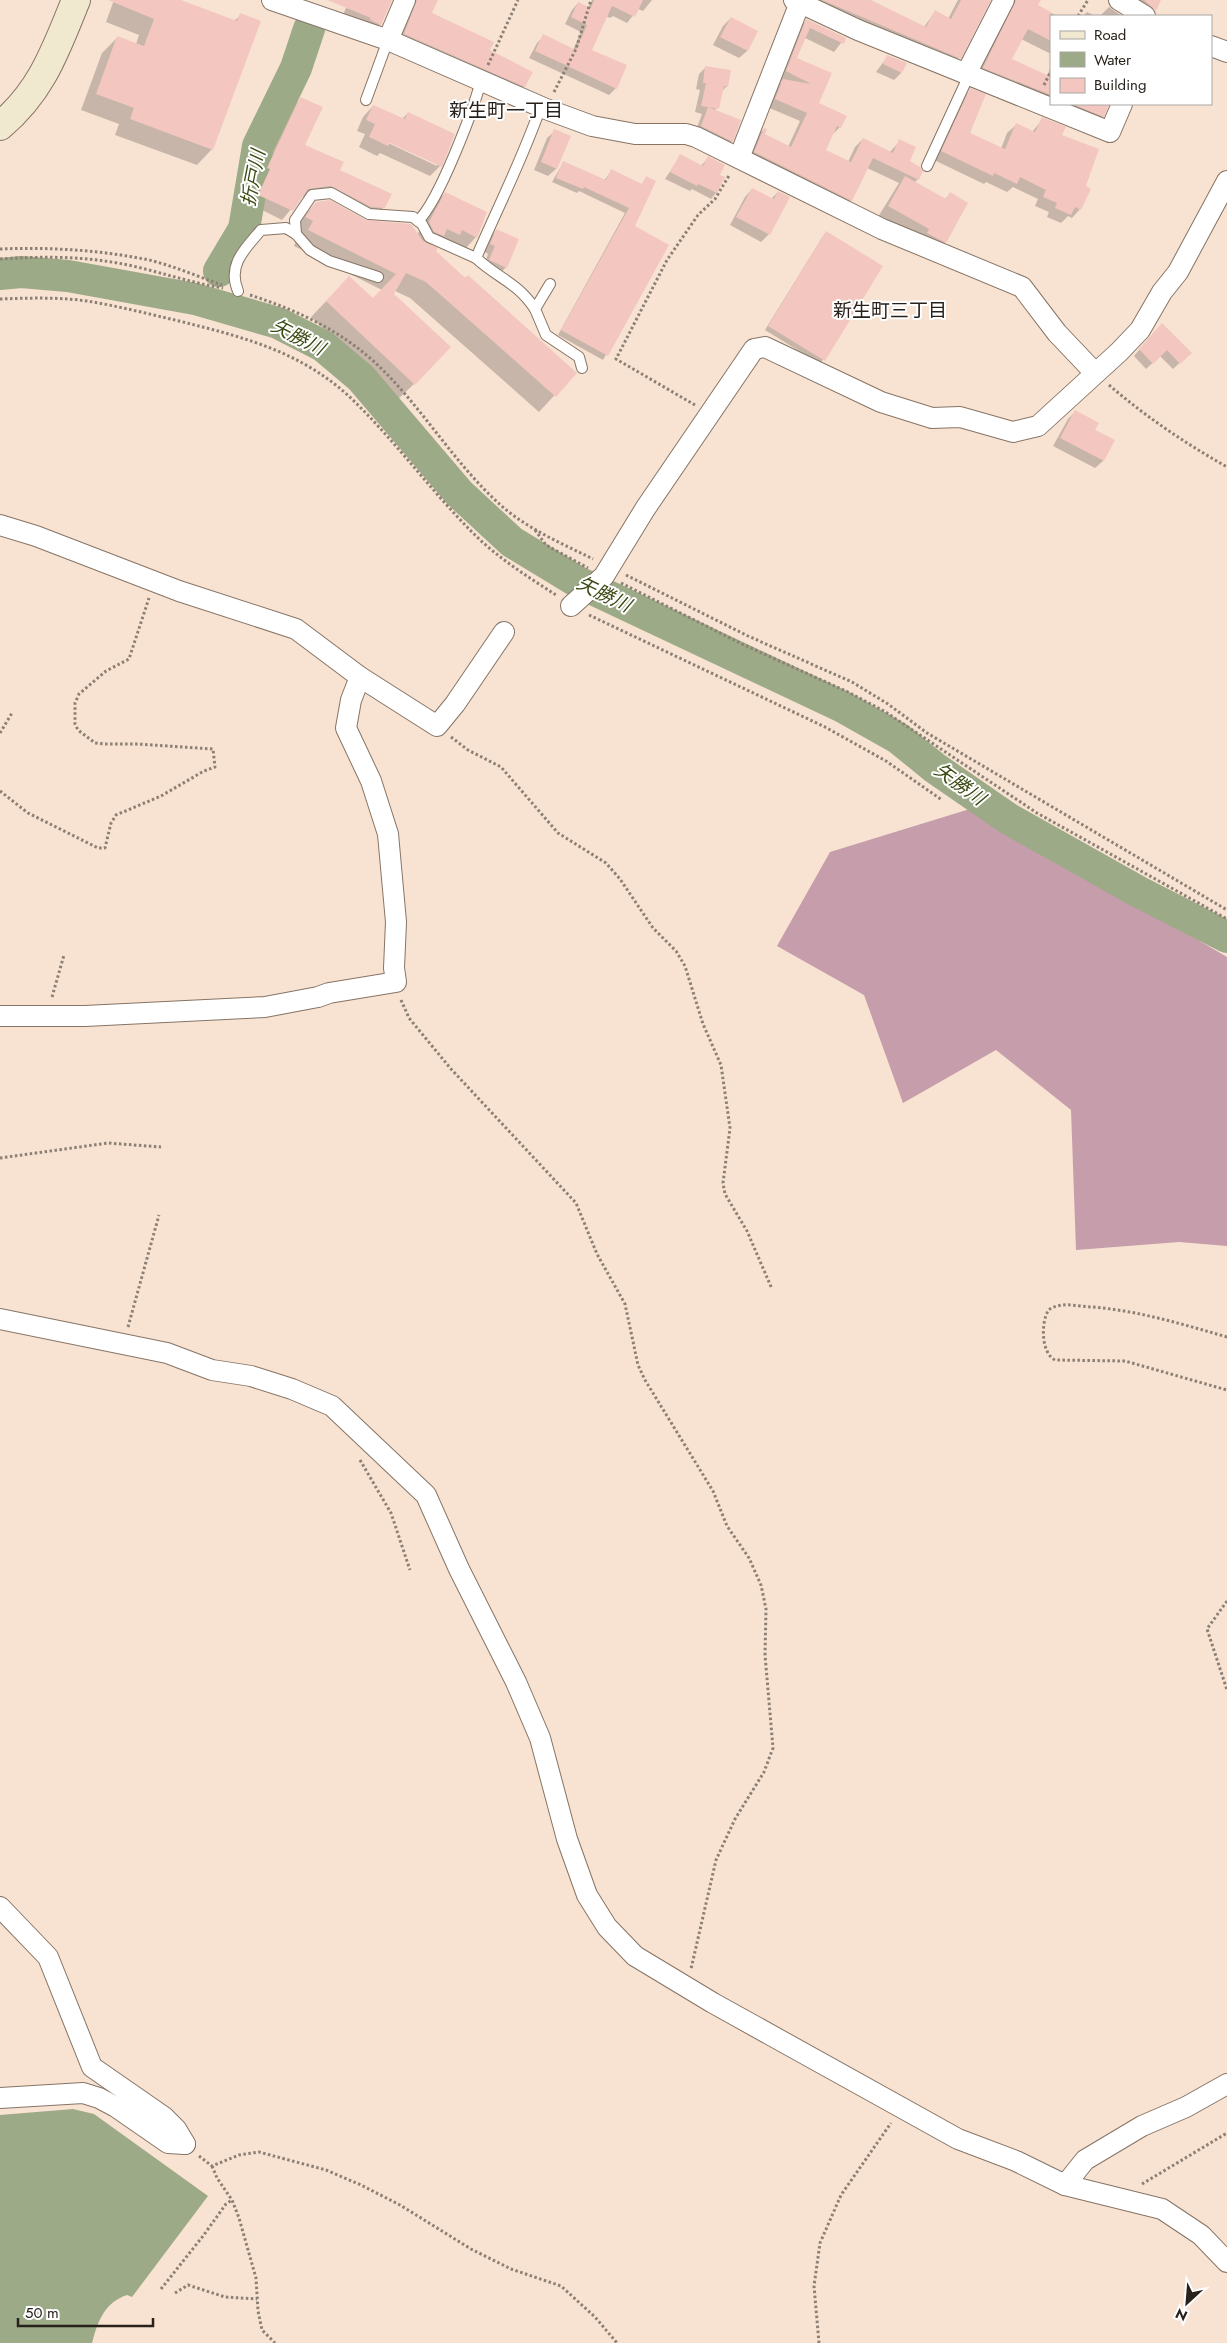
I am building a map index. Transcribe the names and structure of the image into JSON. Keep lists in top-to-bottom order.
{
  "districts": ["新生町一丁目", "新生町三丁目"],
  "water": ["折戸川", "矢勝川"],
  "legend": ["Road", "Water", "Building"],
  "scale_bar": "50 m",
  "north": "bottom left"
}
